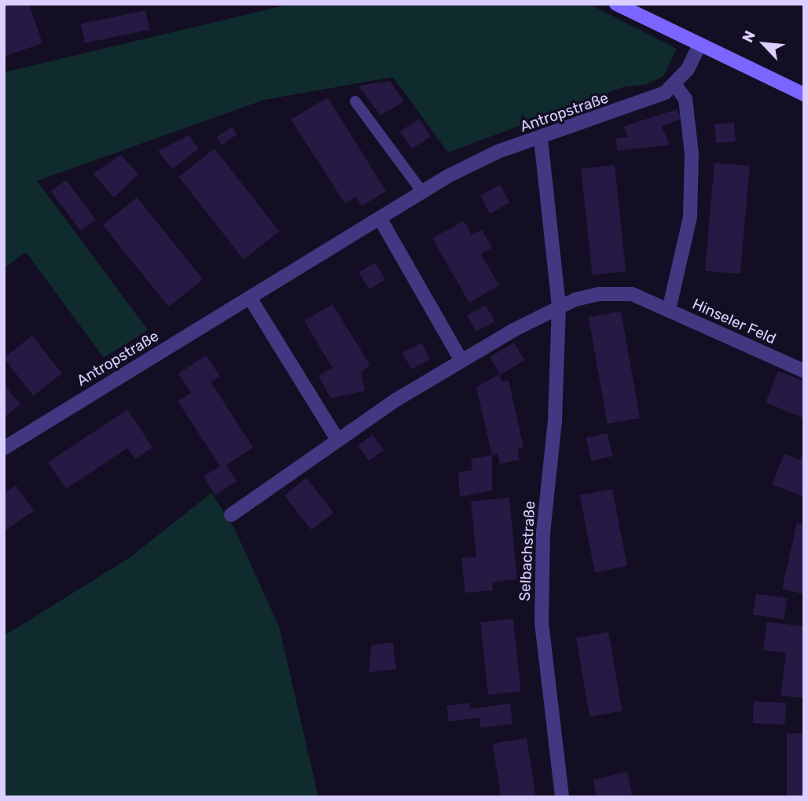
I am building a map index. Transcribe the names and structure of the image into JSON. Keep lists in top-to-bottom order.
{
  "streets": {
    "street": ["Antropstraße", "Hinseler Feld", "Selbachstraße"]
  },
  "crossings": [
    ["Antropstraße", "Selbachstraße"],
    ["Hinseler Feld", "Selbachstraße"]
  ],
  "north": "top left"
}
